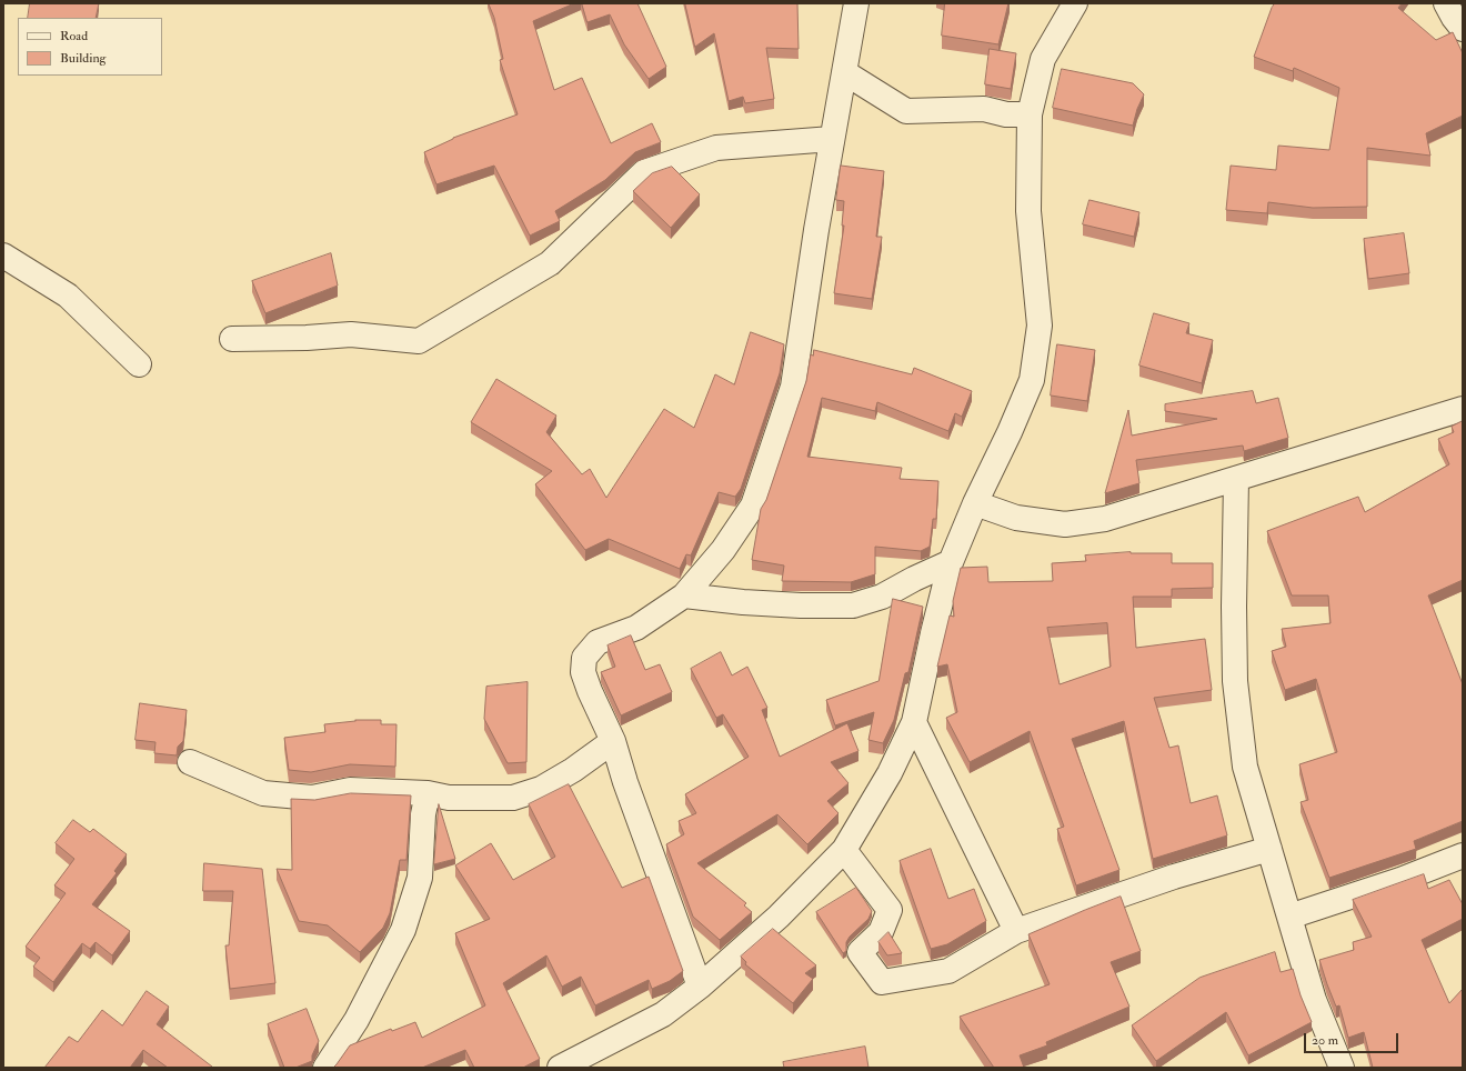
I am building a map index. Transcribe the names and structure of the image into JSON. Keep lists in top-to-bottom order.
{
  "legend": ["Road", "Building"],
  "scale_bar": "20 m"
}
